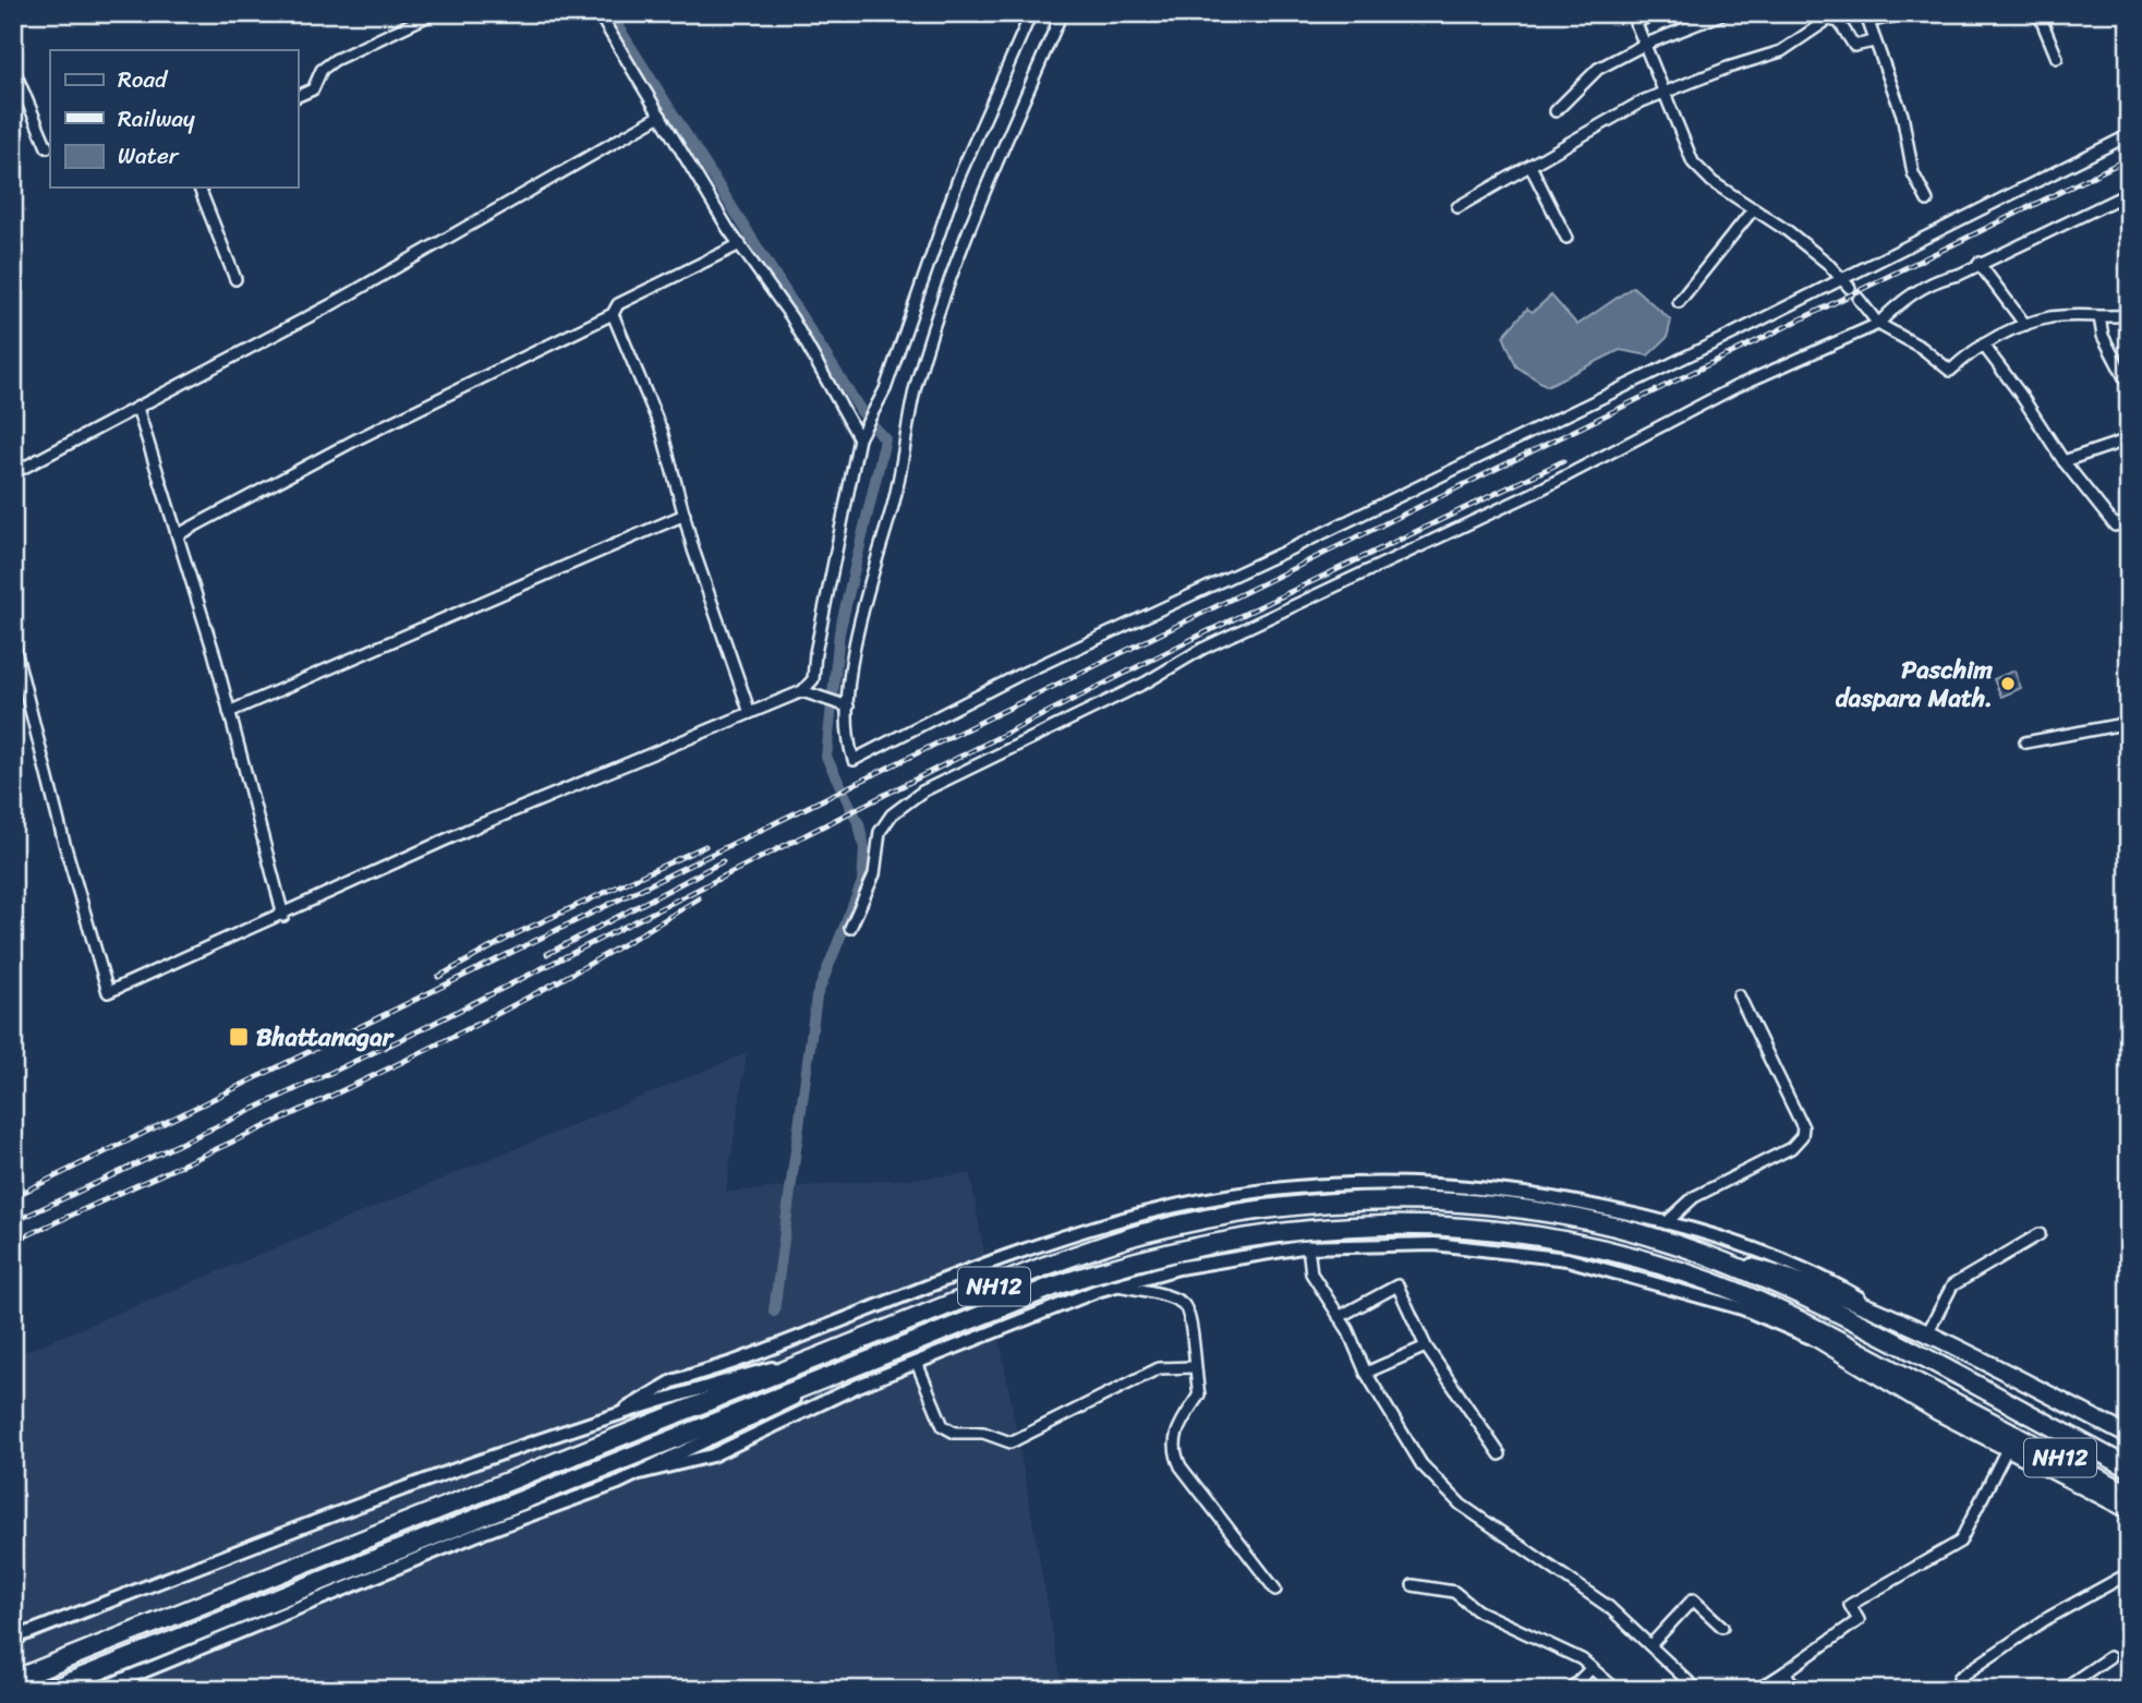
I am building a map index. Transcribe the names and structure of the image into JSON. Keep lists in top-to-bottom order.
{
  "streets": {
    "highway": ["NH12"]
  },
  "places": {
    "other": ["Paschim daspara Math."],
    "transit": ["Bhattanagar"]
  },
  "legend": ["Road", "Railway", "Water"]
}
